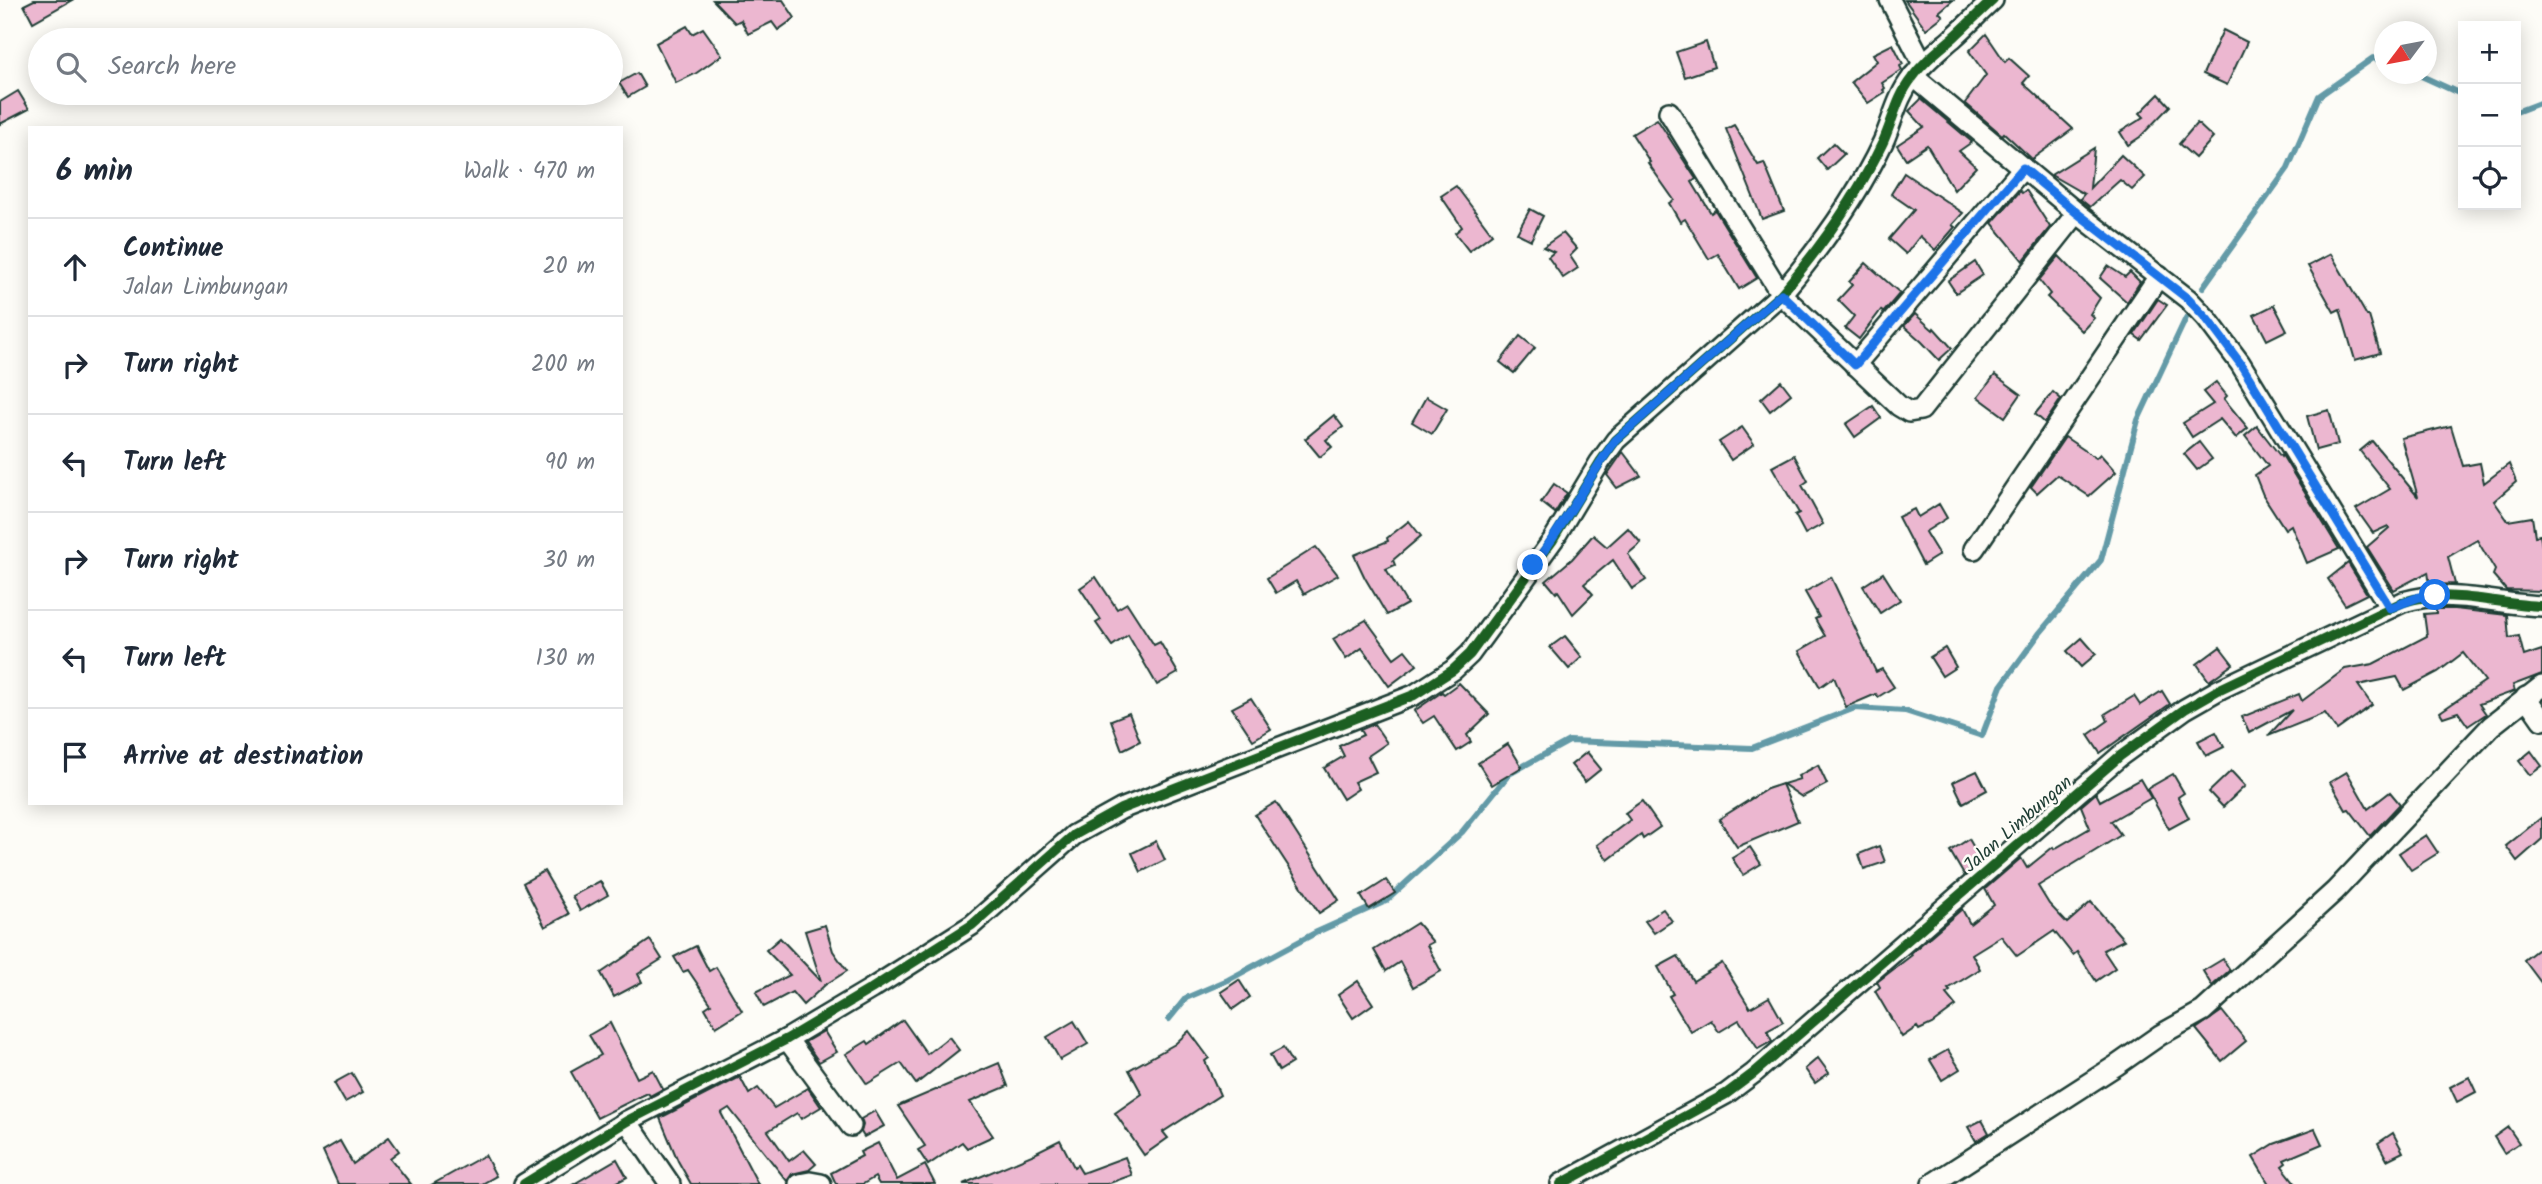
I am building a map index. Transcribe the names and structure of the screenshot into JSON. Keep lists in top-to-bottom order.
{
  "streets": {
    "street": ["Jalan Limbungan"]
  },
  "north": "bottom left",
  "page": {
    "map_buttons": ["+", "−"],
    "search": "Search here",
    "heading": ["6 min", "Walk · 470 m"],
    "list": [
      ["Continue", "Jalan Limbungan", "20 m"],
      ["Turn right", "200 m"],
      ["Turn left", "90 m"],
      ["Turn right", "30 m"],
      ["Turn left", "130 m"],
      "Arrive at destination"
    ]
  }
}
